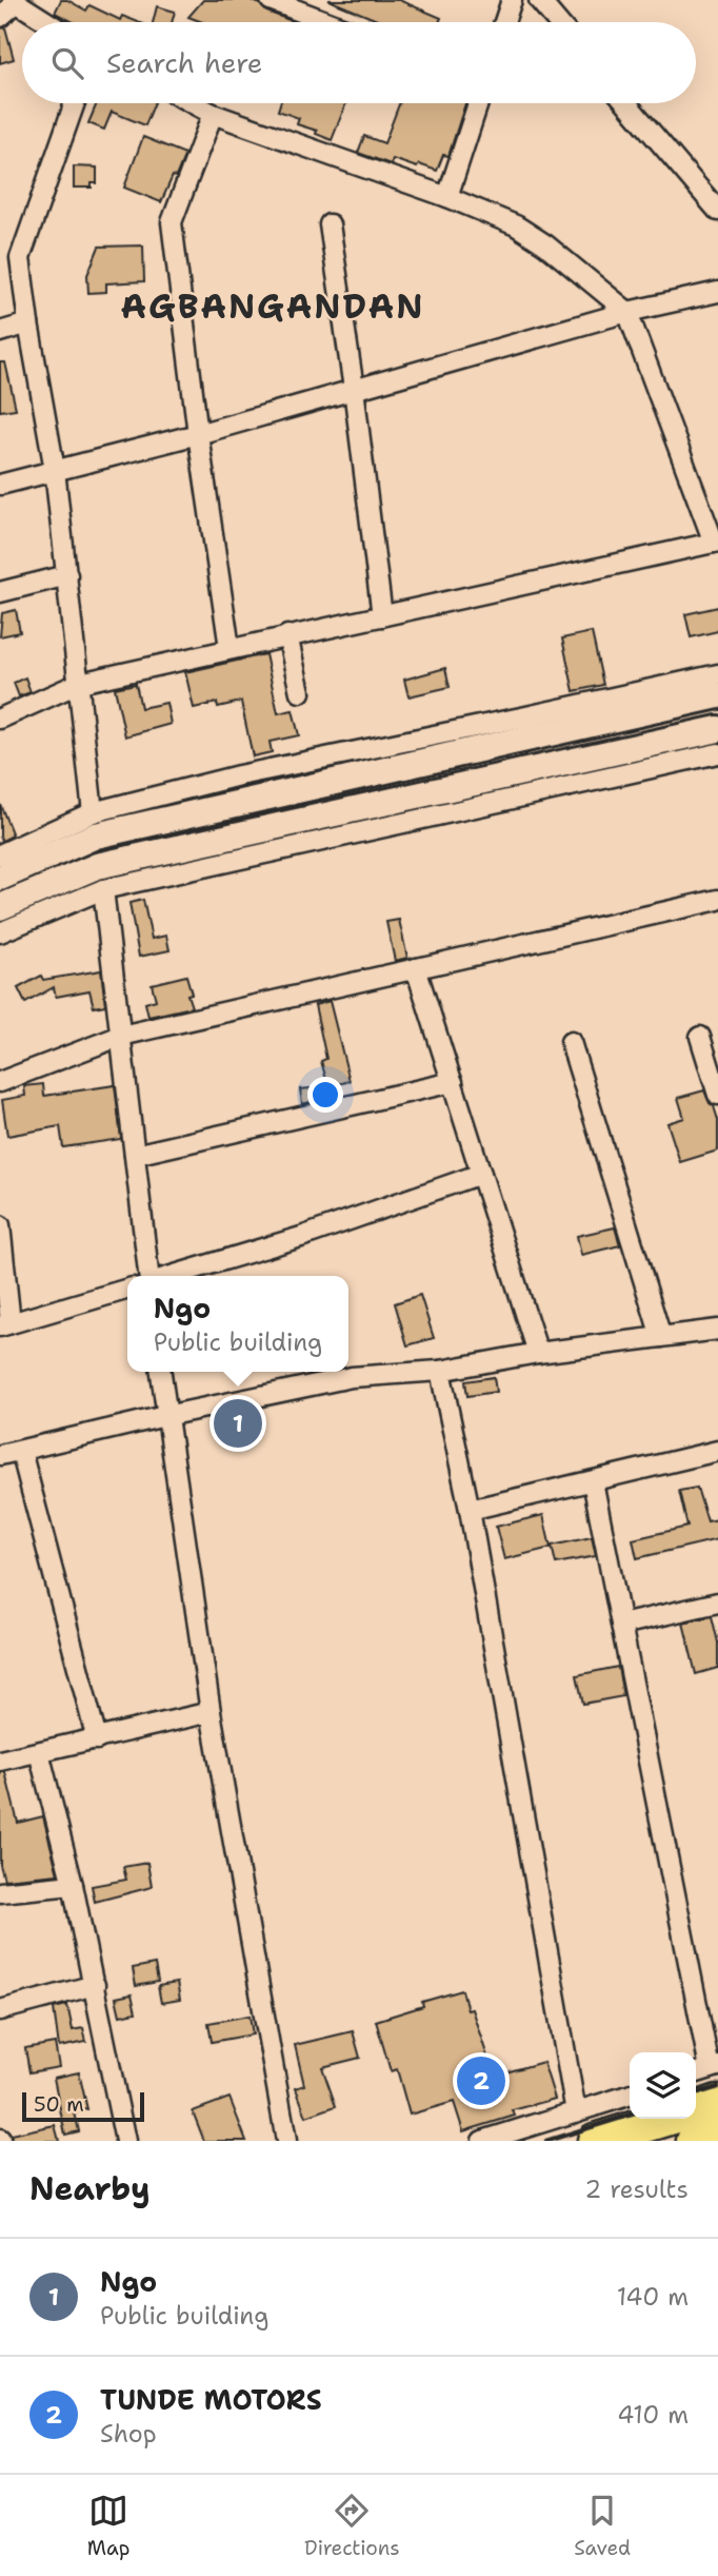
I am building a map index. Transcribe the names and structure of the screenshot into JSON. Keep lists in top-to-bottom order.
{
  "districts": ["AGBANGANDAN"],
  "scale_bar": "50 m",
  "page": {
    "search": "Search here",
    "popup": ["Ngo", "Public building"],
    "pins": ["1", "2"],
    "scale": "50 m",
    "heading": ["Nearby", "2 results"],
    "list": [
      {
        "mark": "1",
        "name": "Ngo",
        "note": "Public building",
        "value": "140 m"
      },
      {
        "mark": "2",
        "name": "TUNDE MOTORS",
        "note": "Shop",
        "value": "410 m"
      }
    ],
    "nav": ["Map", "Directions", "Saved"]
  }
}
